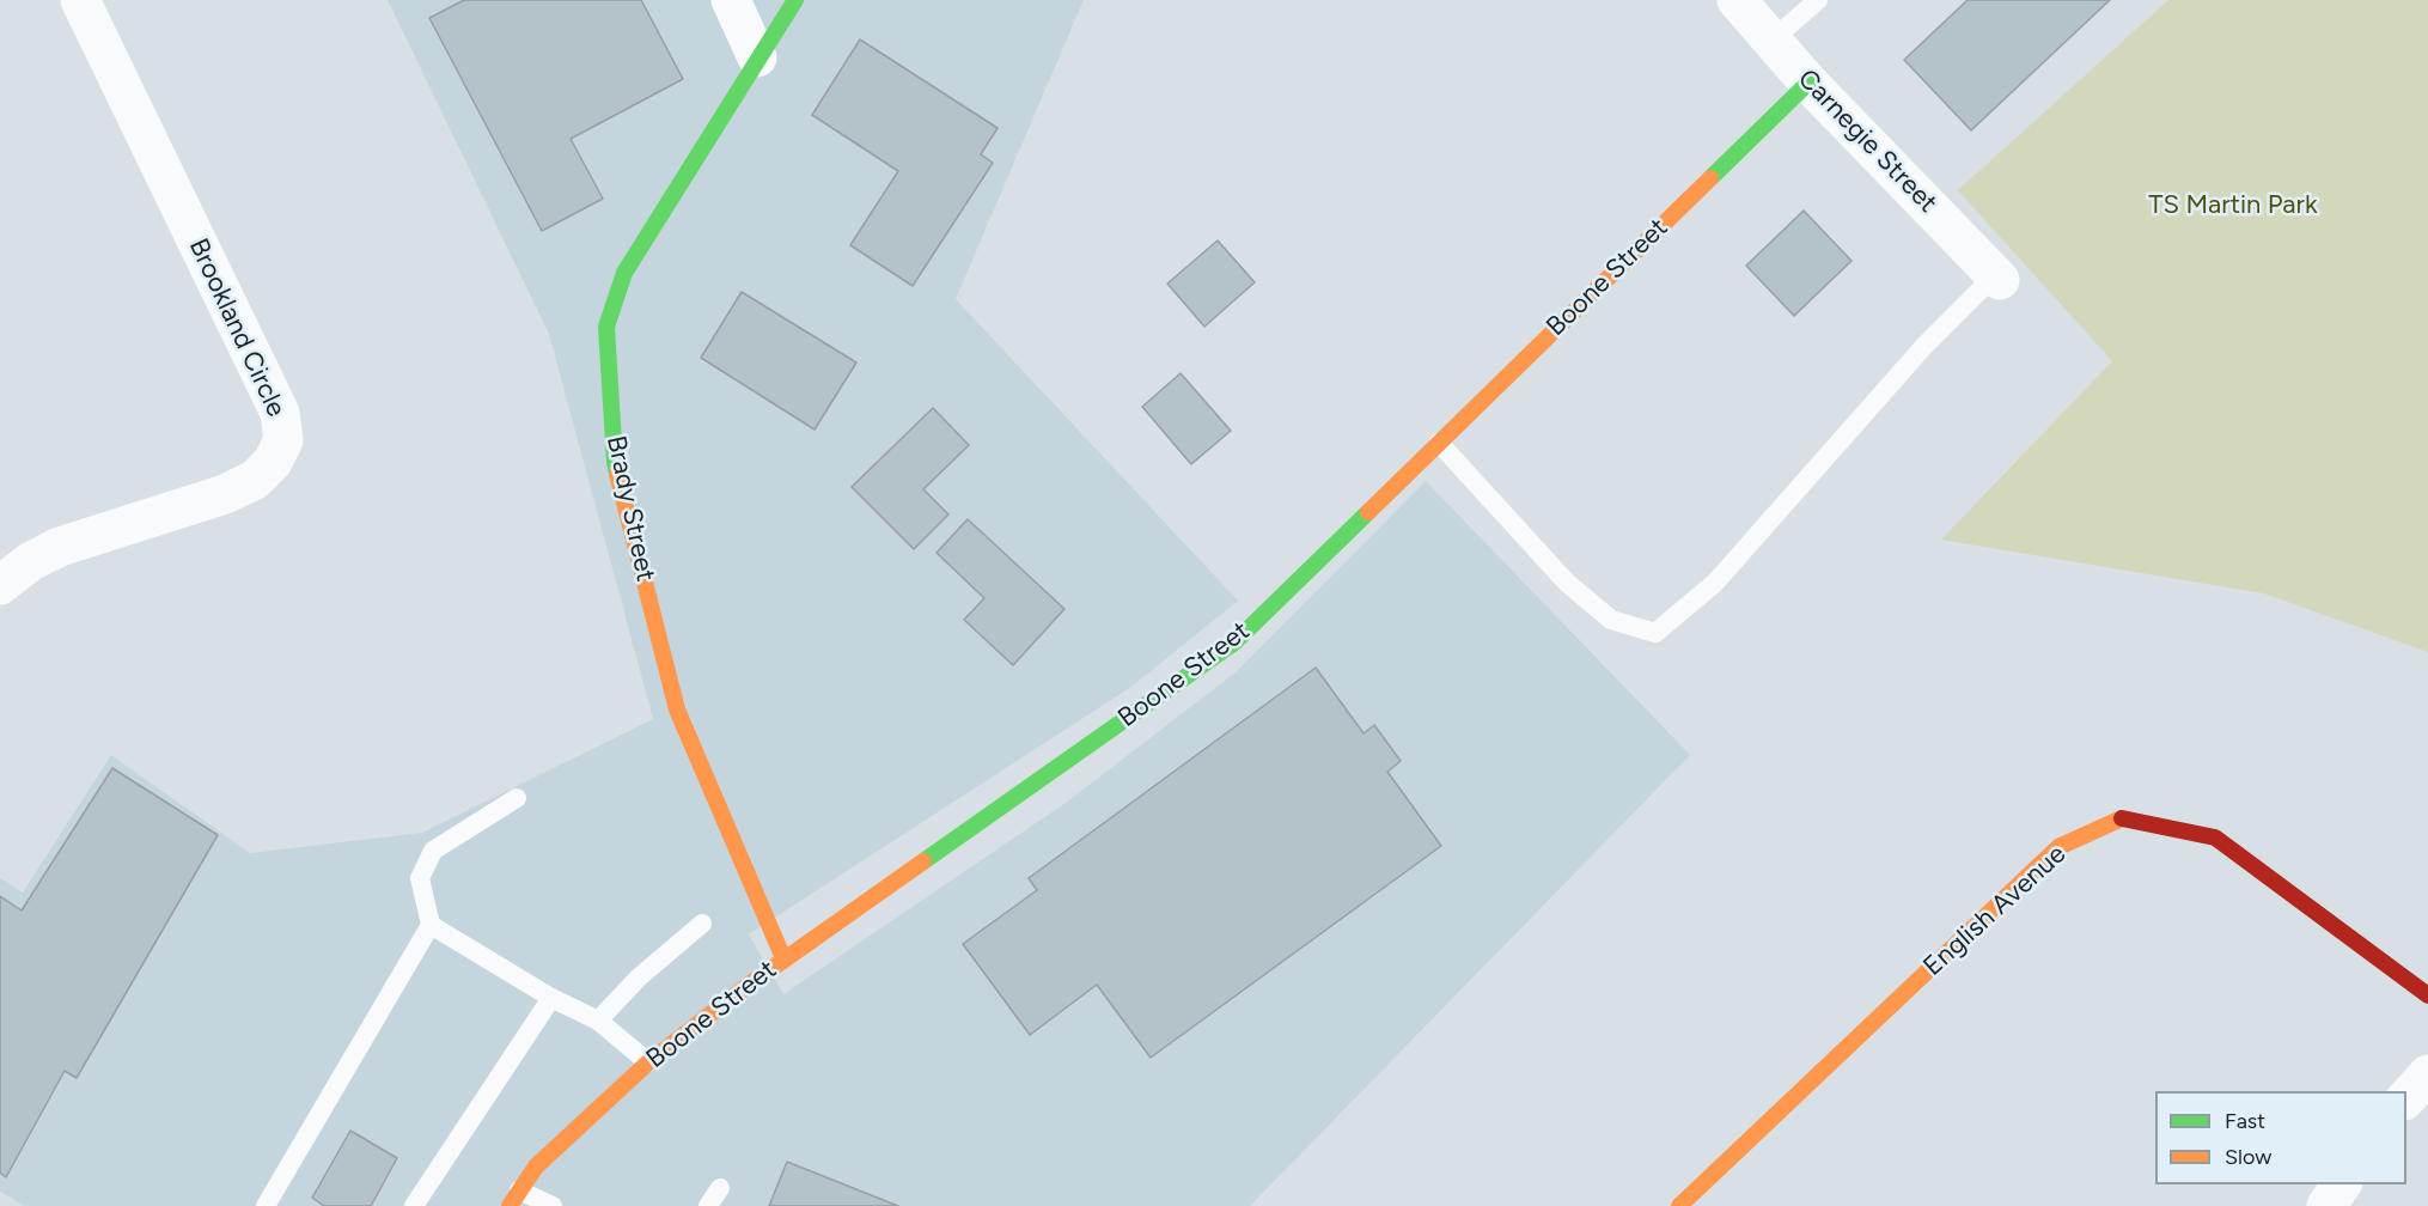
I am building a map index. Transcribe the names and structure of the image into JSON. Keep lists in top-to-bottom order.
{
  "streets": {
    "street": [
      "Carnegie Street",
      "Boone Street",
      "Brookland Circle",
      "Brady Street",
      "English Avenue"
    ]
  },
  "crossings": [
    ["Carnegie Street", "Boone Street"],
    ["Boone Street", "Brady Street"]
  ],
  "parks": ["TS Martin Park"],
  "legend": ["Fast", "Slow"]
}
